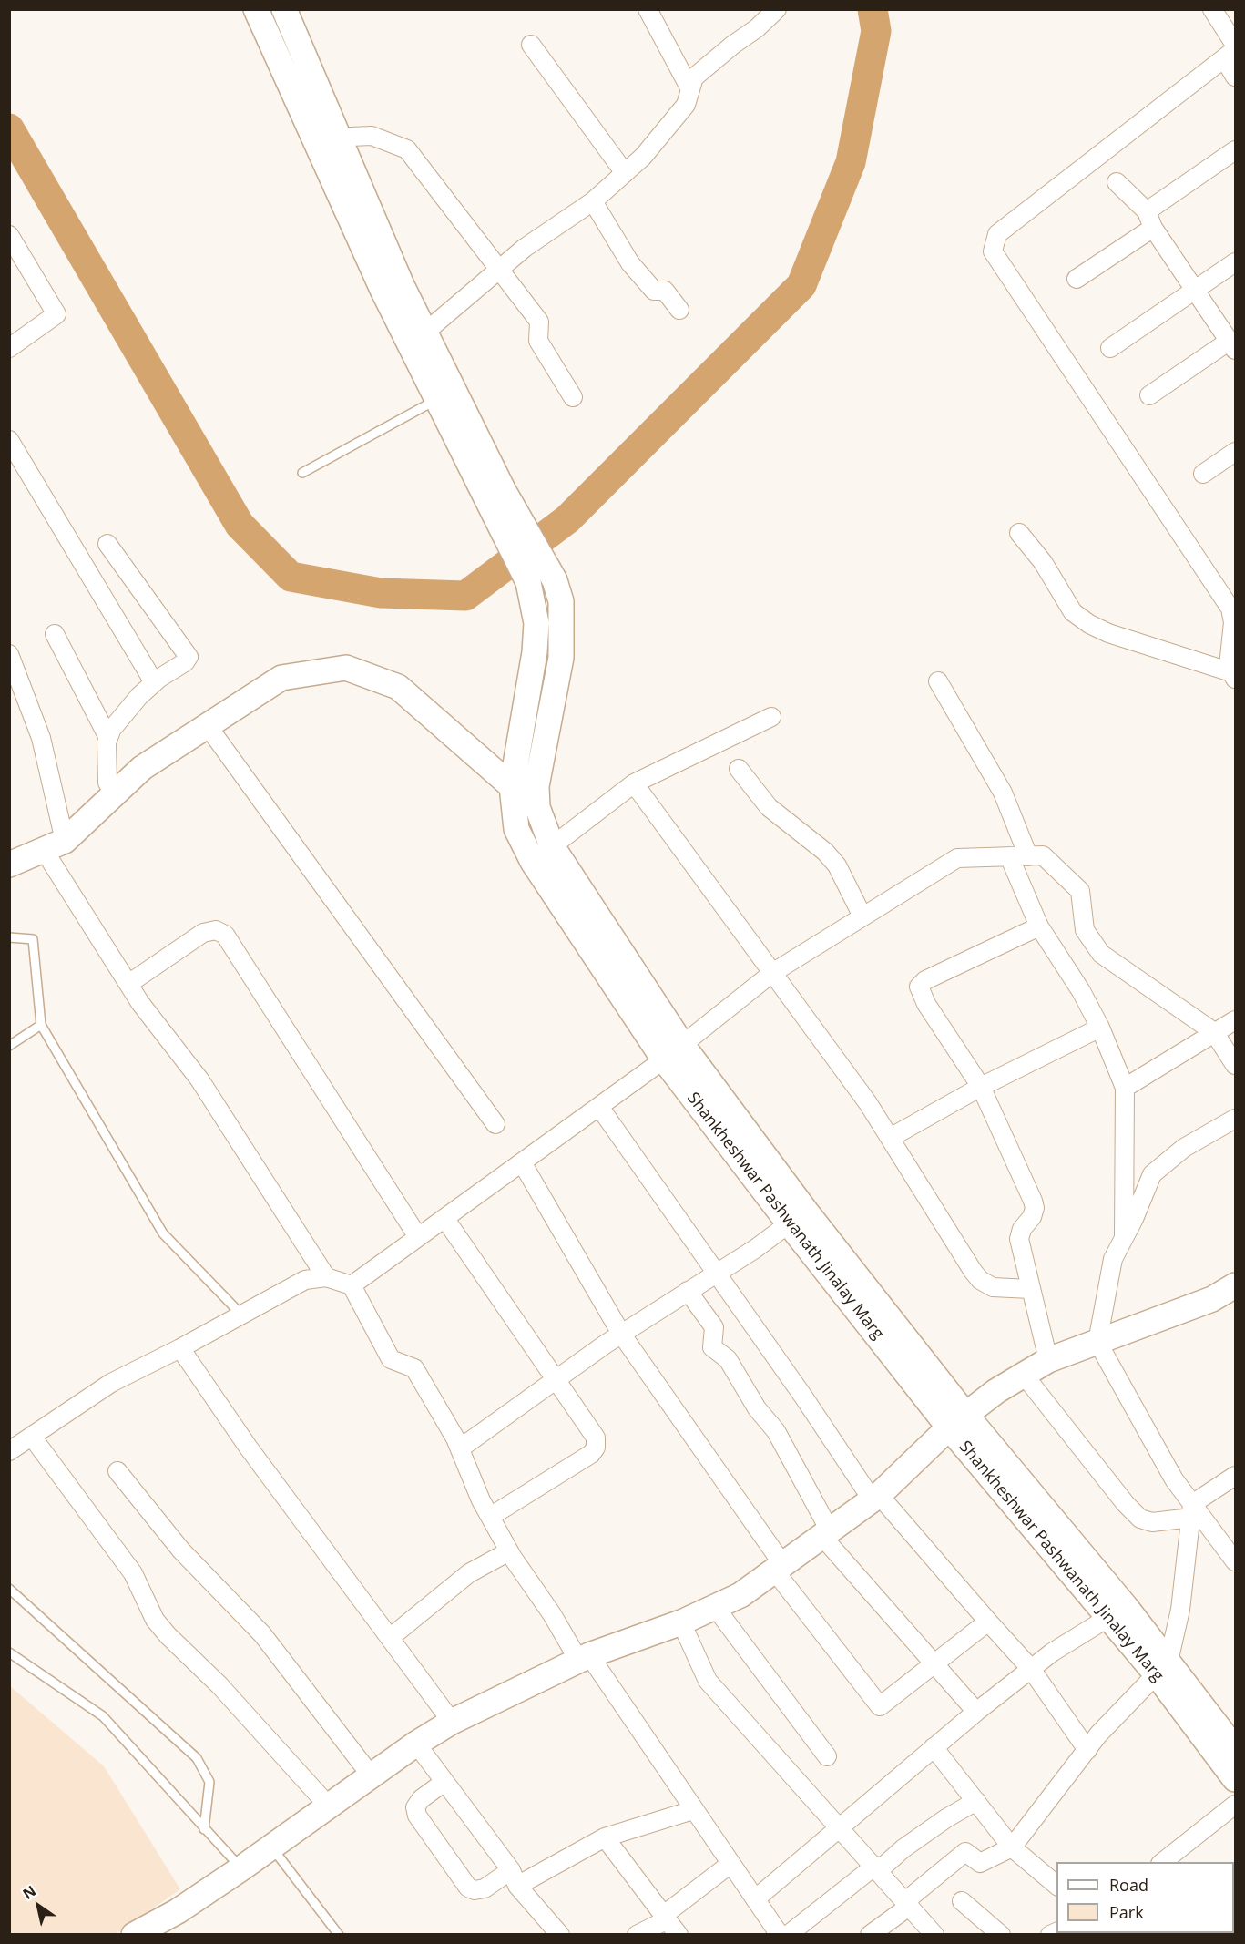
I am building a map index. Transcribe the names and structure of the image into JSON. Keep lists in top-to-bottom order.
{
  "streets": {
    "main road": ["Shankheshwar Pashwanath Jinalay Marg"]
  },
  "legend": ["Road", "Park"],
  "north": "top left"
}
